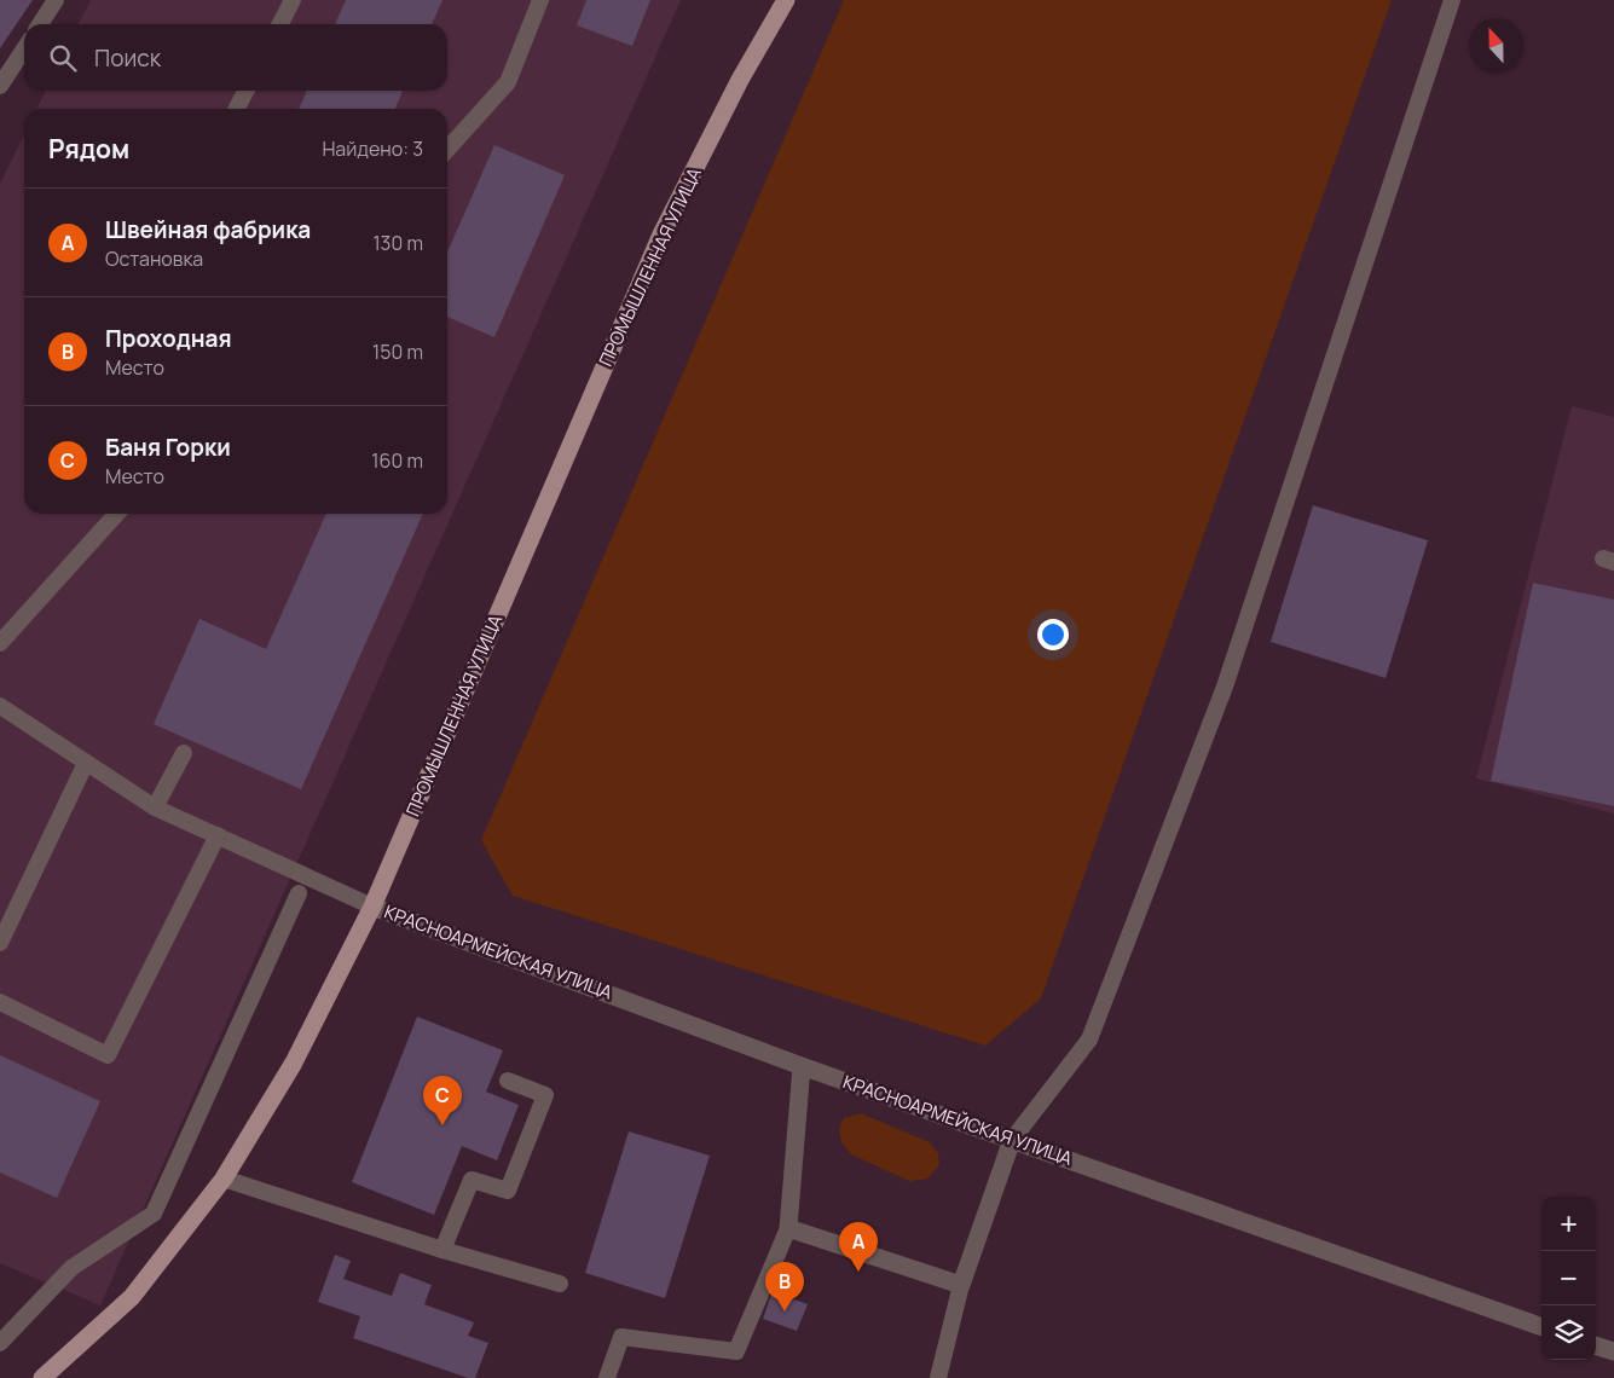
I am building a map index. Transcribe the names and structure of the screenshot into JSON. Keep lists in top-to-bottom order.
{
  "streets": {
    "main road": ["ПРОМЫШЛЕННАЯ УЛИЦА"],
    "street": ["КРАСНОАРМЕЙСКАЯ УЛИЦА"]
  },
  "crossings": [
    ["ПРОМЫШЛЕННАЯ УЛИЦА", "КРАСНОАРМЕЙСКАЯ УЛИЦА"]
  ],
  "north": "top",
  "page": {
    "search": "Поиск",
    "heading": ["Рядом", "Найдено: 3"],
    "list": [
      {
        "mark": "A",
        "name": "Швейная фабрика",
        "note": "Остановка",
        "value": "130 m"
      },
      {
        "mark": "B",
        "name": "Проходная",
        "note": "Место",
        "value": "150 m"
      },
      {
        "mark": "C",
        "name": "Баня Горки",
        "note": "Место",
        "value": "160 m"
      }
    ],
    "pins": ["C", "A", "B"],
    "map_buttons": ["+", "−"]
  }
}
